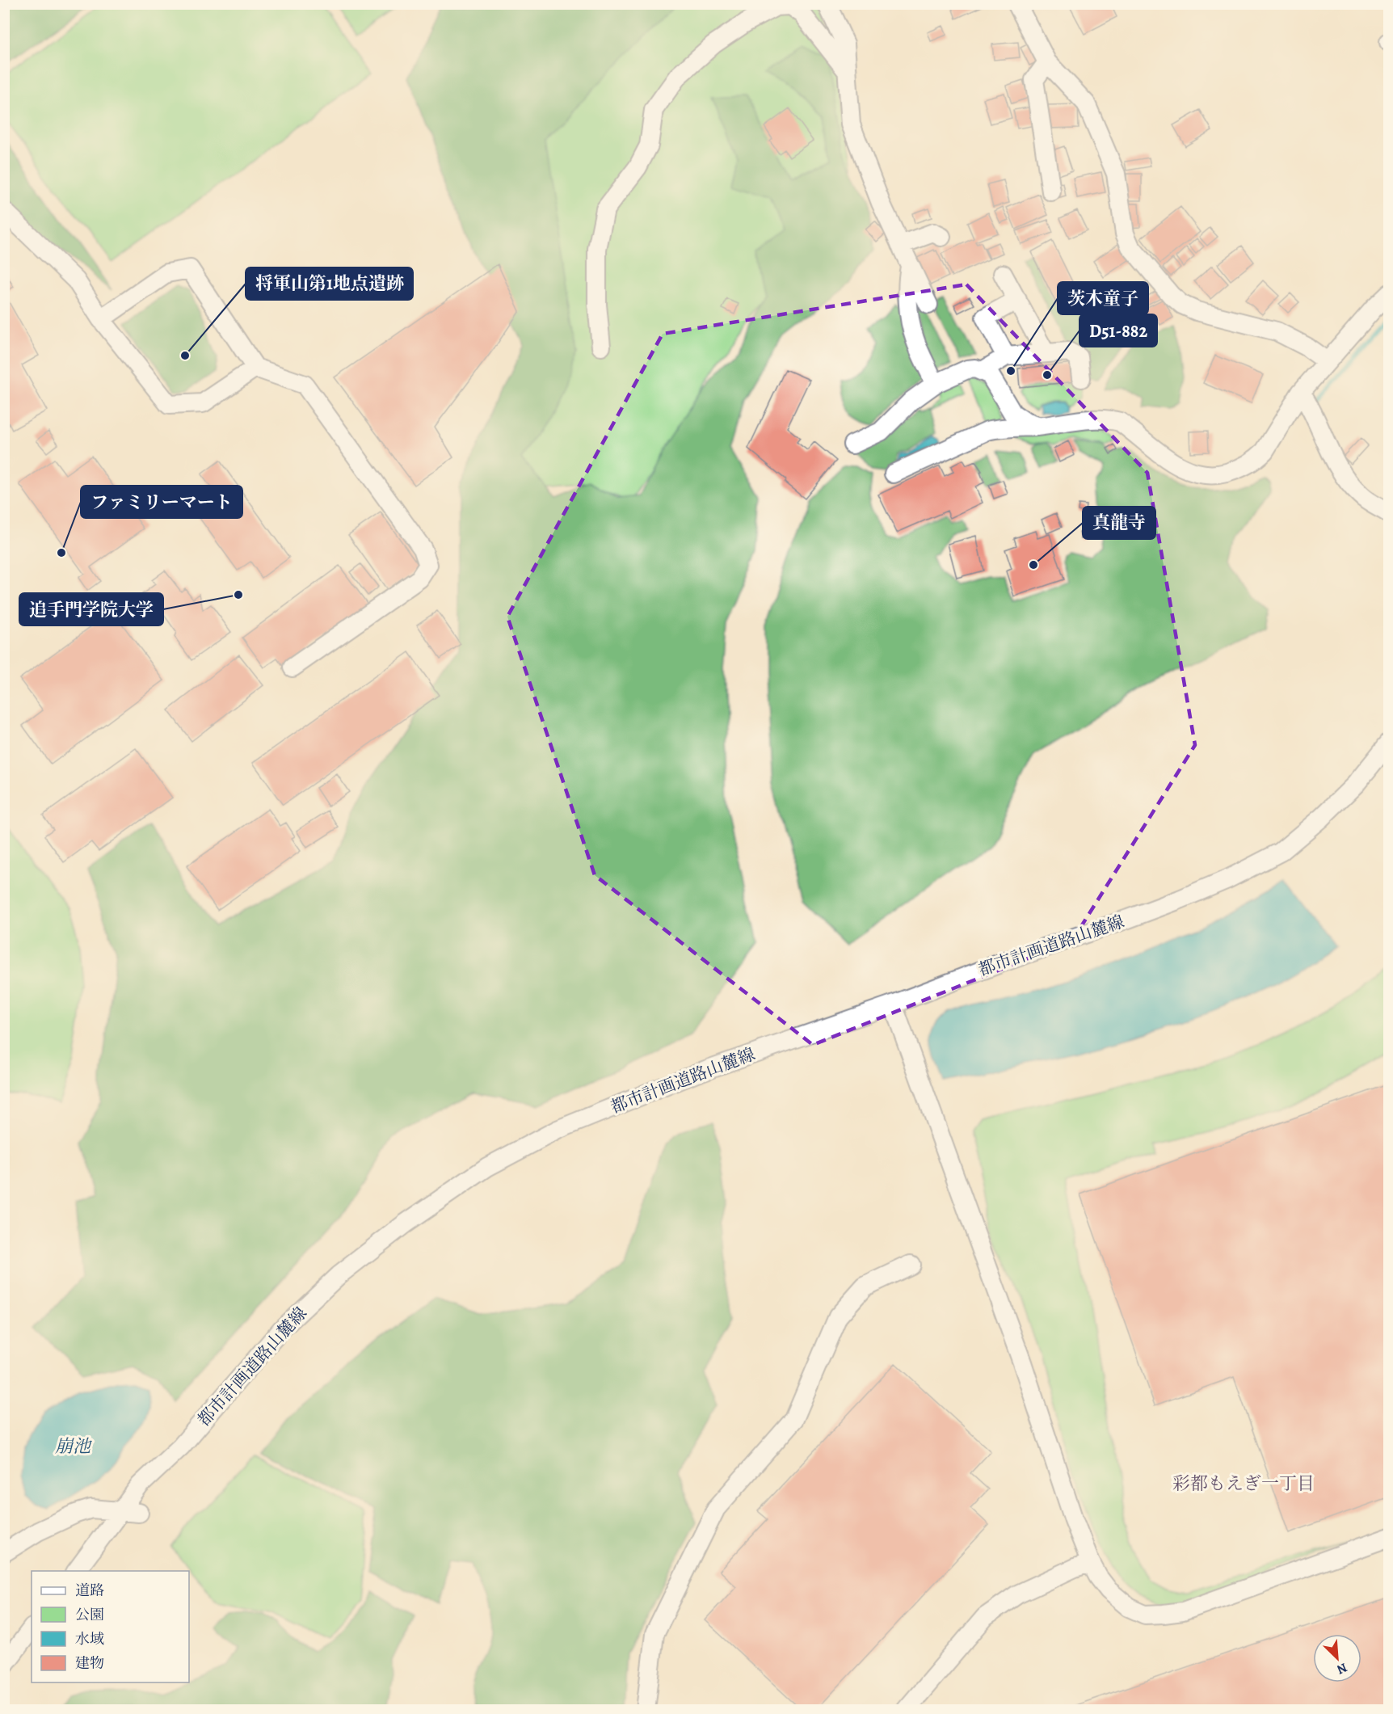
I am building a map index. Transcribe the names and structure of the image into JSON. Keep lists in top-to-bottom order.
{
  "streets": {
    "street": ["都市計画道路山麓線"]
  },
  "districts": ["彩都もえぎ一丁目"],
  "water": ["崩池"],
  "places": [
    "将軍山第1地点遺跡",
    "茨木童子",
    "D51-882",
    "ファミリーマート",
    "真龍寺",
    "追手門学院大学"
  ],
  "legend": [
    "道路",
    "公園",
    "水域",
    "建物"
  ],
  "north": "bottom right"
}
